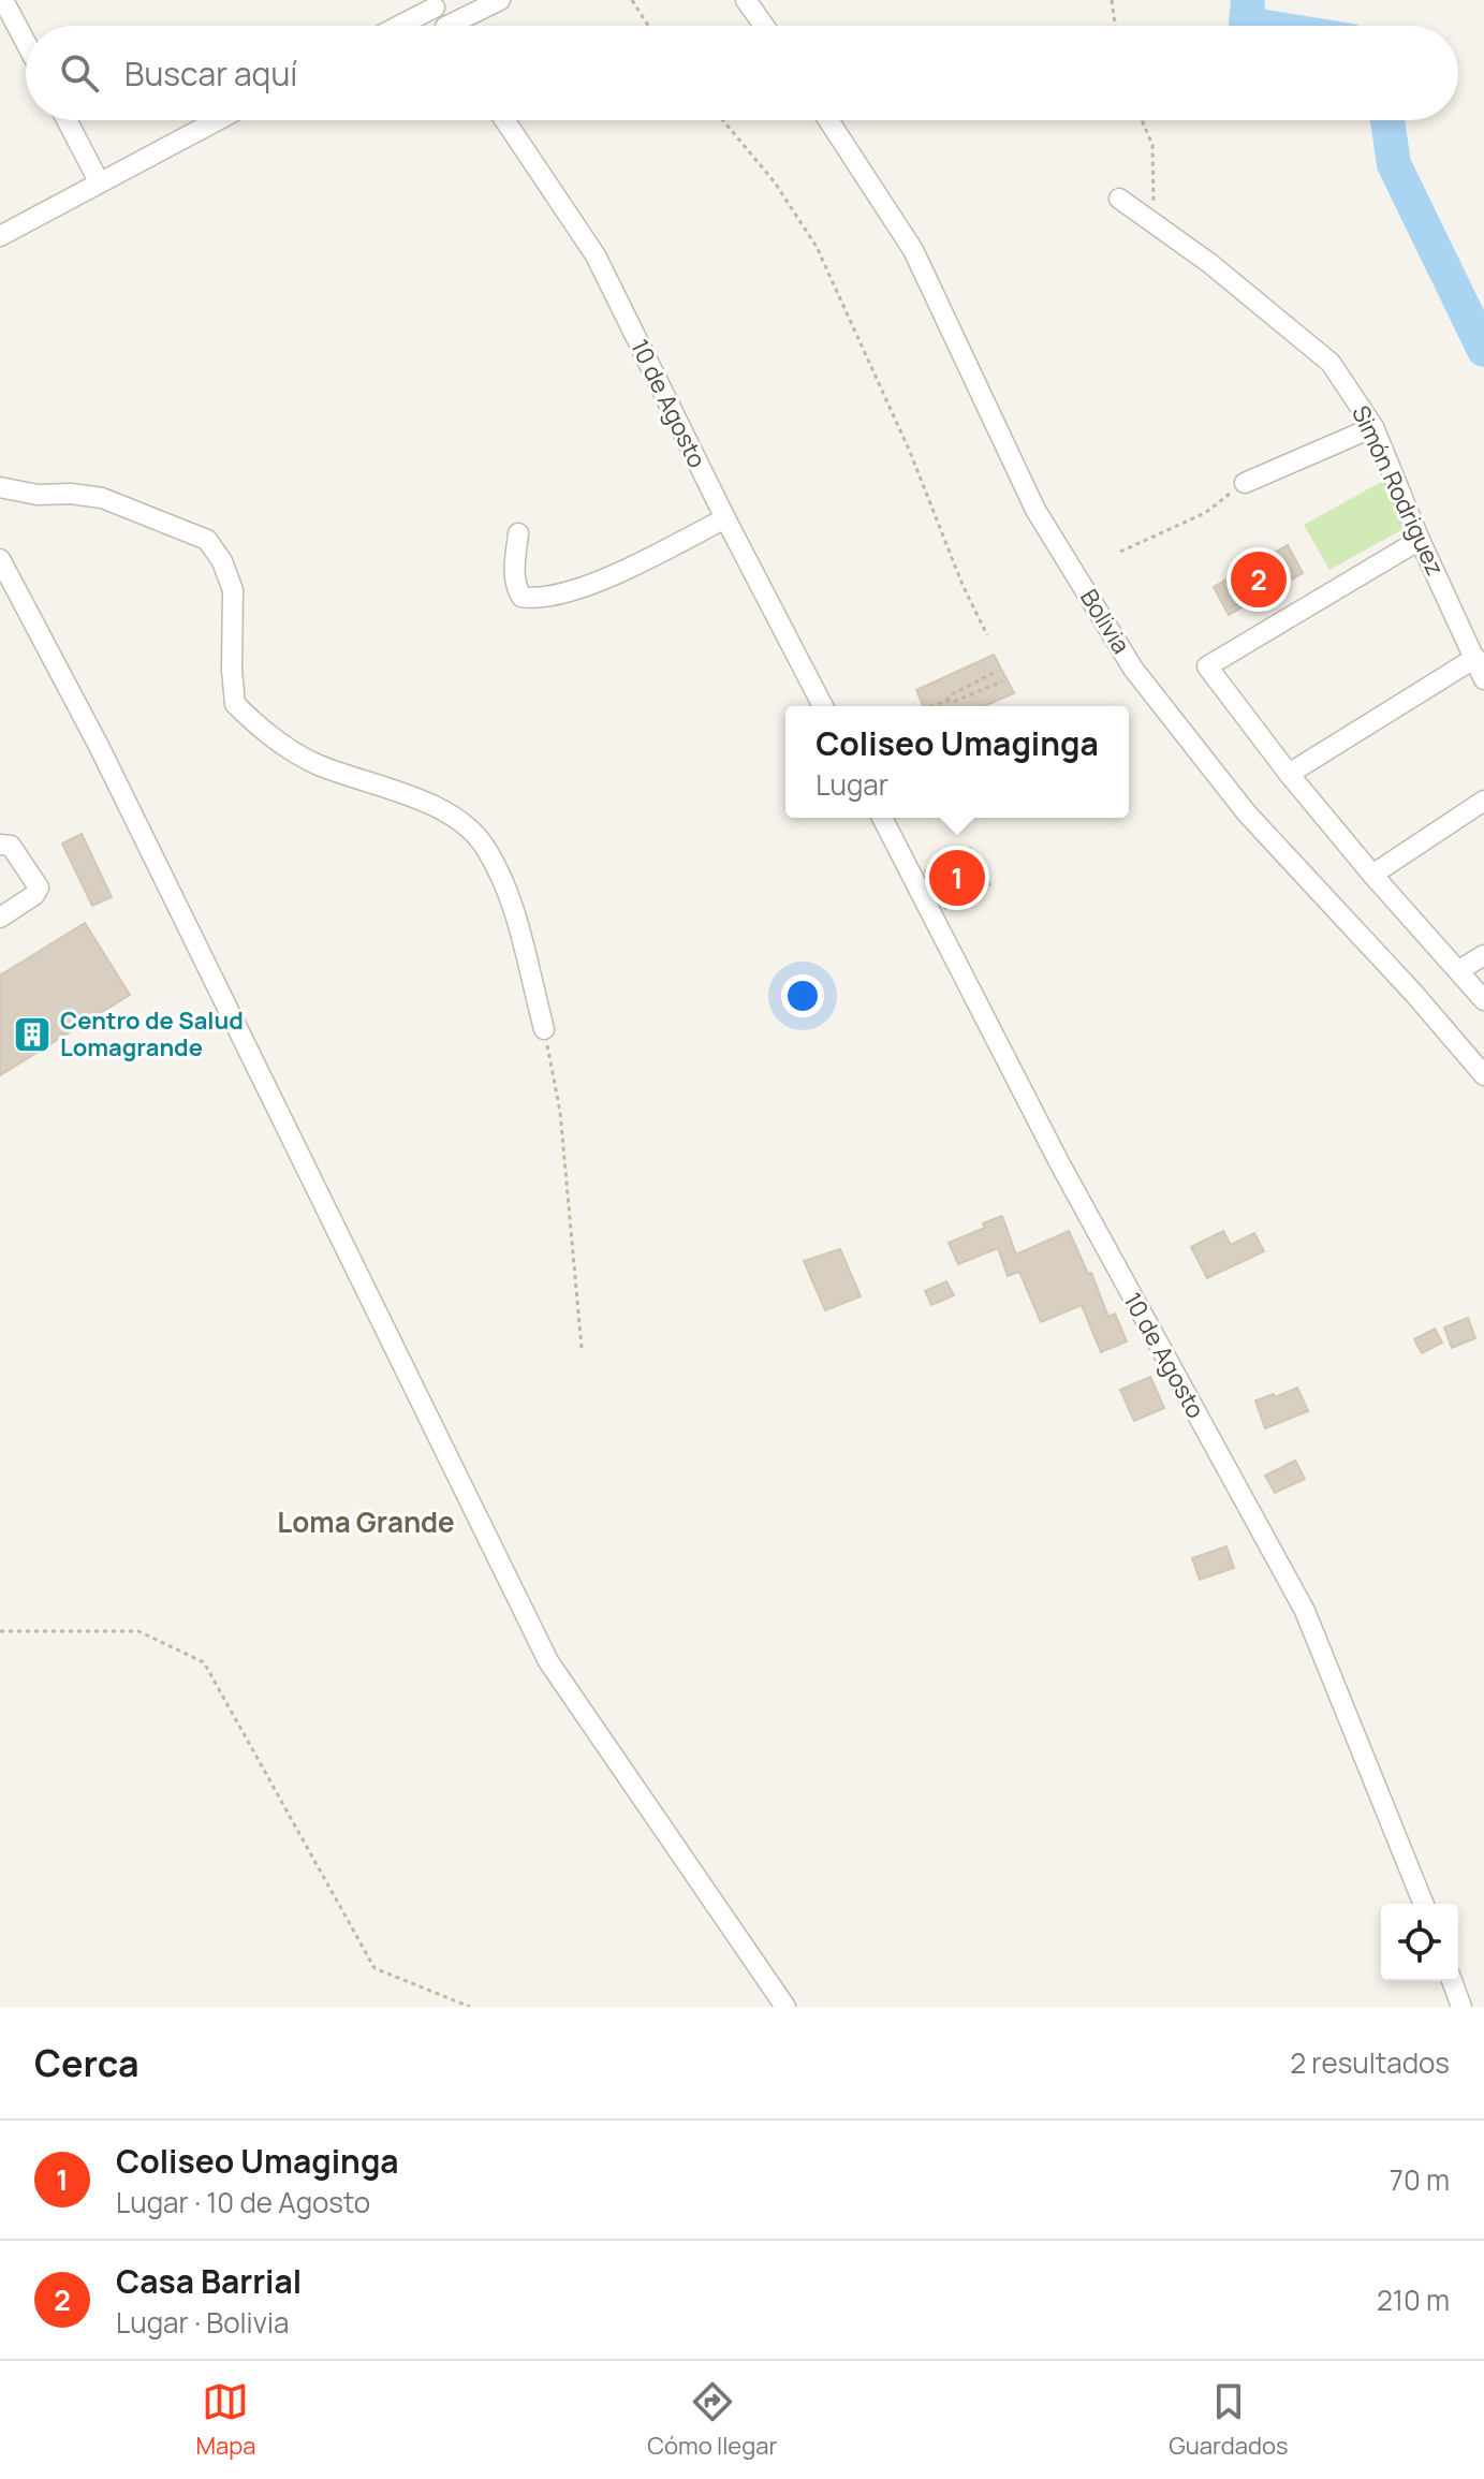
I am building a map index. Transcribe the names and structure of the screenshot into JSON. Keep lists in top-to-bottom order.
{
  "streets": {
    "street": ["10 de Agosto", "Simón Rodriguez", "Bolivia"]
  },
  "districts": ["Loma Grande"],
  "places": {
    "building": ["Centro de Salud Lomagrande"]
  },
  "page": {
    "search": "Buscar aquí",
    "pins": ["2", "1"],
    "popup": ["Coliseo Umaginga", "Lugar"],
    "heading": ["Cerca", "2 resultados"],
    "list": [
      {
        "mark": "1",
        "name": "Coliseo Umaginga",
        "note": "Lugar · 10 de Agosto",
        "value": "70 m"
      },
      {
        "mark": "2",
        "name": "Casa Barrial",
        "note": "Lugar · Bolivia",
        "value": "210 m"
      }
    ],
    "nav": ["Mapa", "Cómo llegar", "Guardados"]
  }
}
